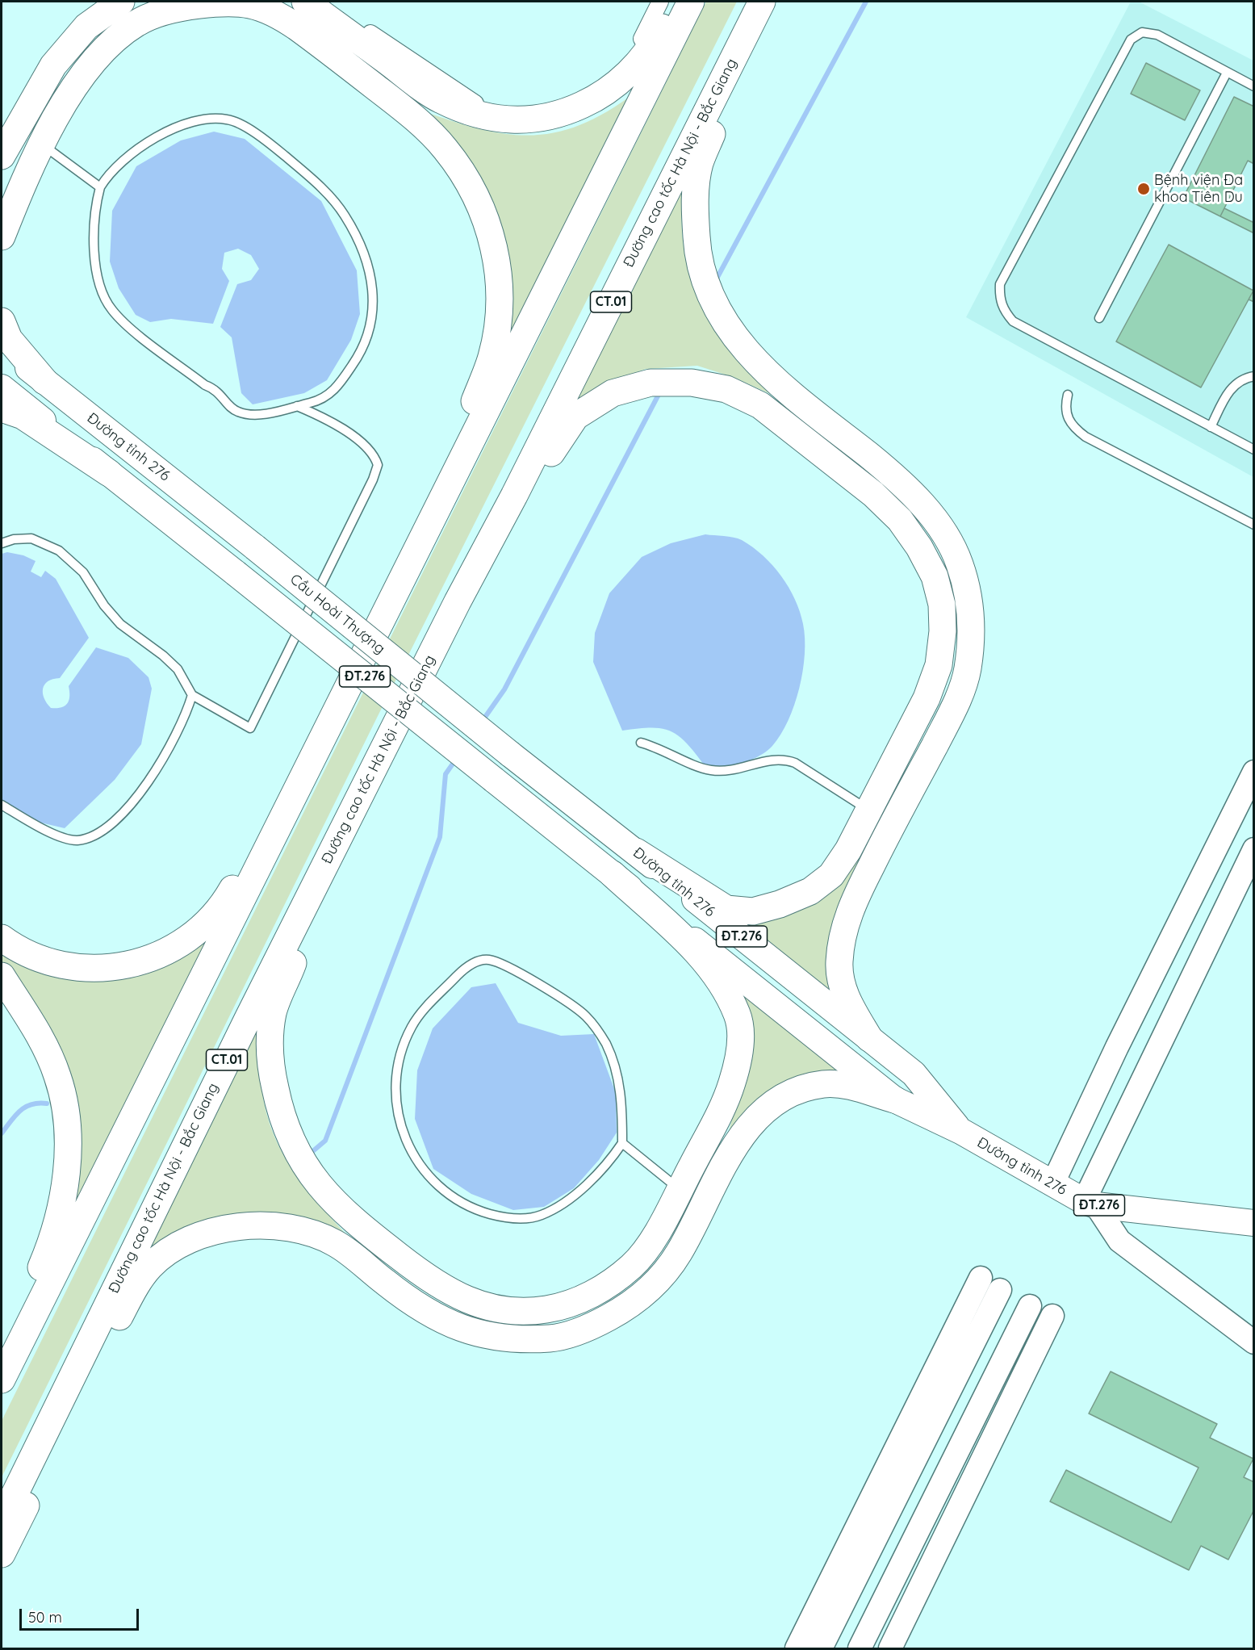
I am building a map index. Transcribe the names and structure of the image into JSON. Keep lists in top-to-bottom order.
{
  "streets": {
    "highway": ["Đường cao tốc Hà Nội - Bắc Giang", "CT.01"],
    "main road": ["Đường tỉnh 276", "Cầu Hoài Thượng", "ĐT.276"]
  },
  "crossings": [
    ["Đường tỉnh 276", "Cầu Hoài Thượng"],
    ["Đường tỉnh 276", "ĐT.276"]
  ],
  "places": ["Bệnh viện Đa khoa Tiên Du"],
  "scale_bar": "50 m"
}
